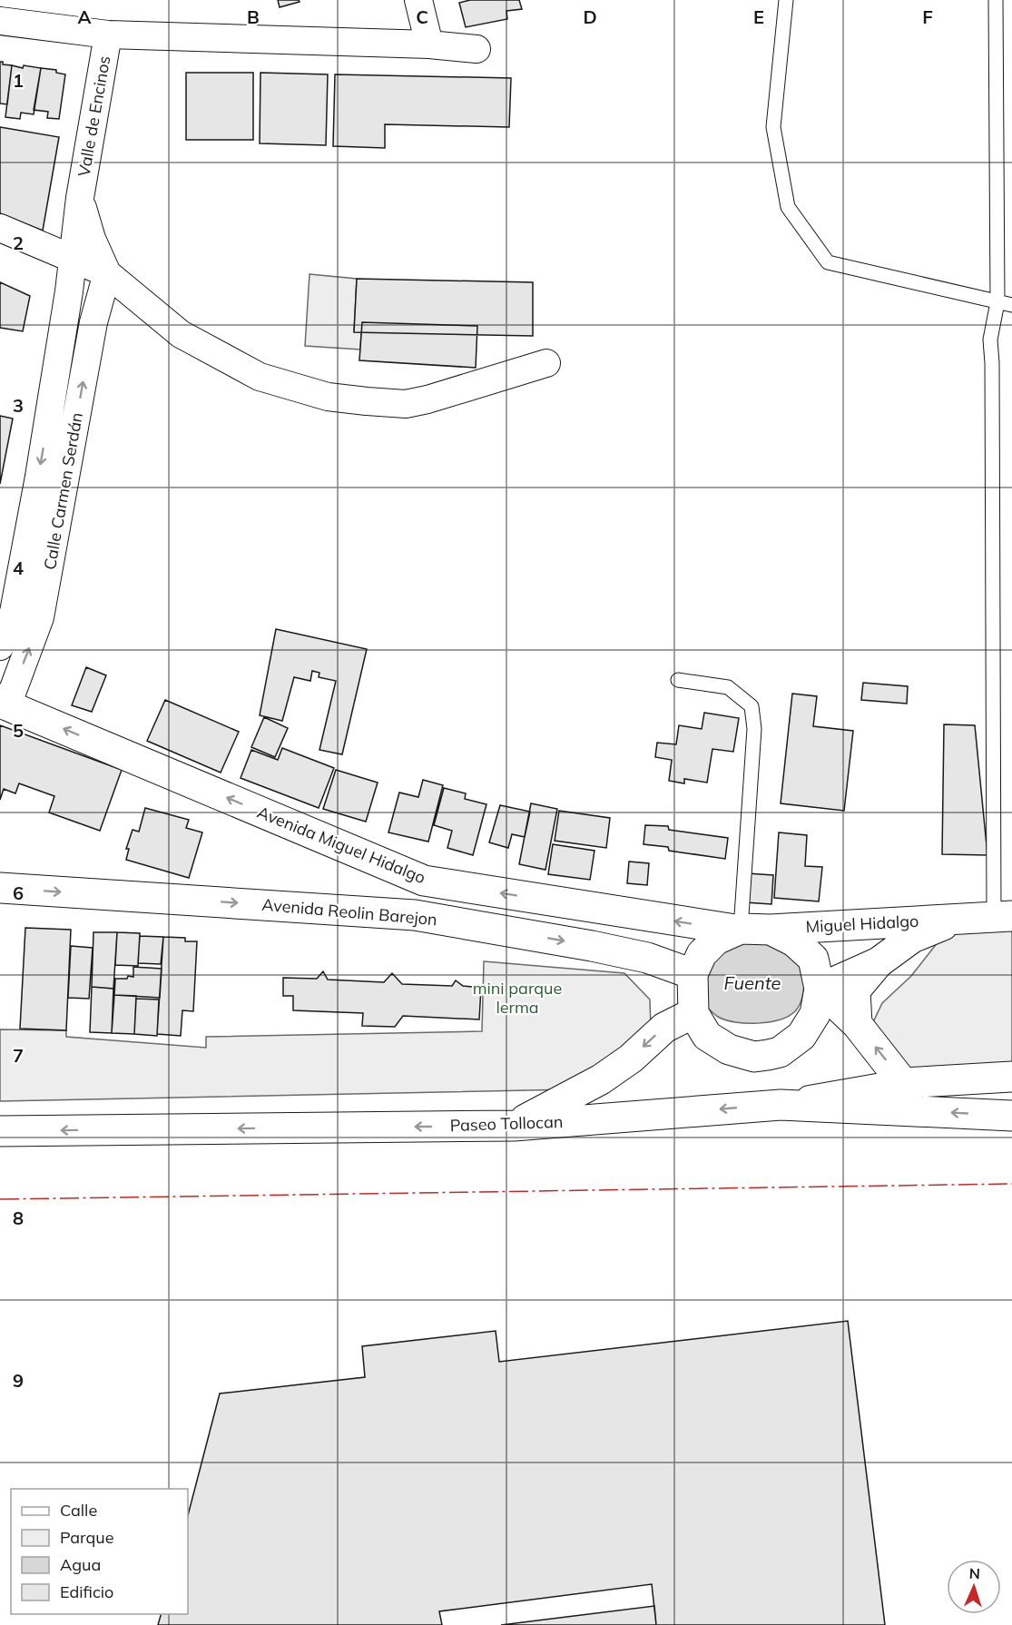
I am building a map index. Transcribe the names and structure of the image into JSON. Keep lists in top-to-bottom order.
{
  "streets": {
    "main road": [
      "Avenida Miguel Hidalgo",
      "Avenida Reolin Barejon",
      "Miguel Hidalgo",
      "Paseo Tollocan"
    ],
    "street": ["Valle de Encinos", "Calle Carmen Serdán"]
  },
  "crossings": [
    ["Valle de Encinos", "Calle Carmen Serdán"],
    ["Calle Carmen Serdán", "Avenida Miguel Hidalgo"],
    ["Avenida Miguel Hidalgo", "Avenida Reolin Barejon"],
    ["Avenida Miguel Hidalgo", "Miguel Hidalgo"],
    ["Avenida Reolin Barejon", "Miguel Hidalgo"]
  ],
  "one_way": ["Avenida Miguel Hidalgo", "Avenida Reolin Barejon", "Paseo Tollocan"],
  "water": ["Fuente"],
  "parks": ["mini parque lerma"],
  "legend": [
    "Calle",
    "Parque",
    "Agua",
    "Edificio"
  ],
  "north": "top",
  "grid": {
    "columns": [
      "A",
      "B",
      "C",
      "D",
      "E",
      "F"
    ],
    "rows": [
      "1",
      "2",
      "3",
      "4",
      "5",
      "6",
      "7",
      "8",
      "9"
    ]
  }
}
